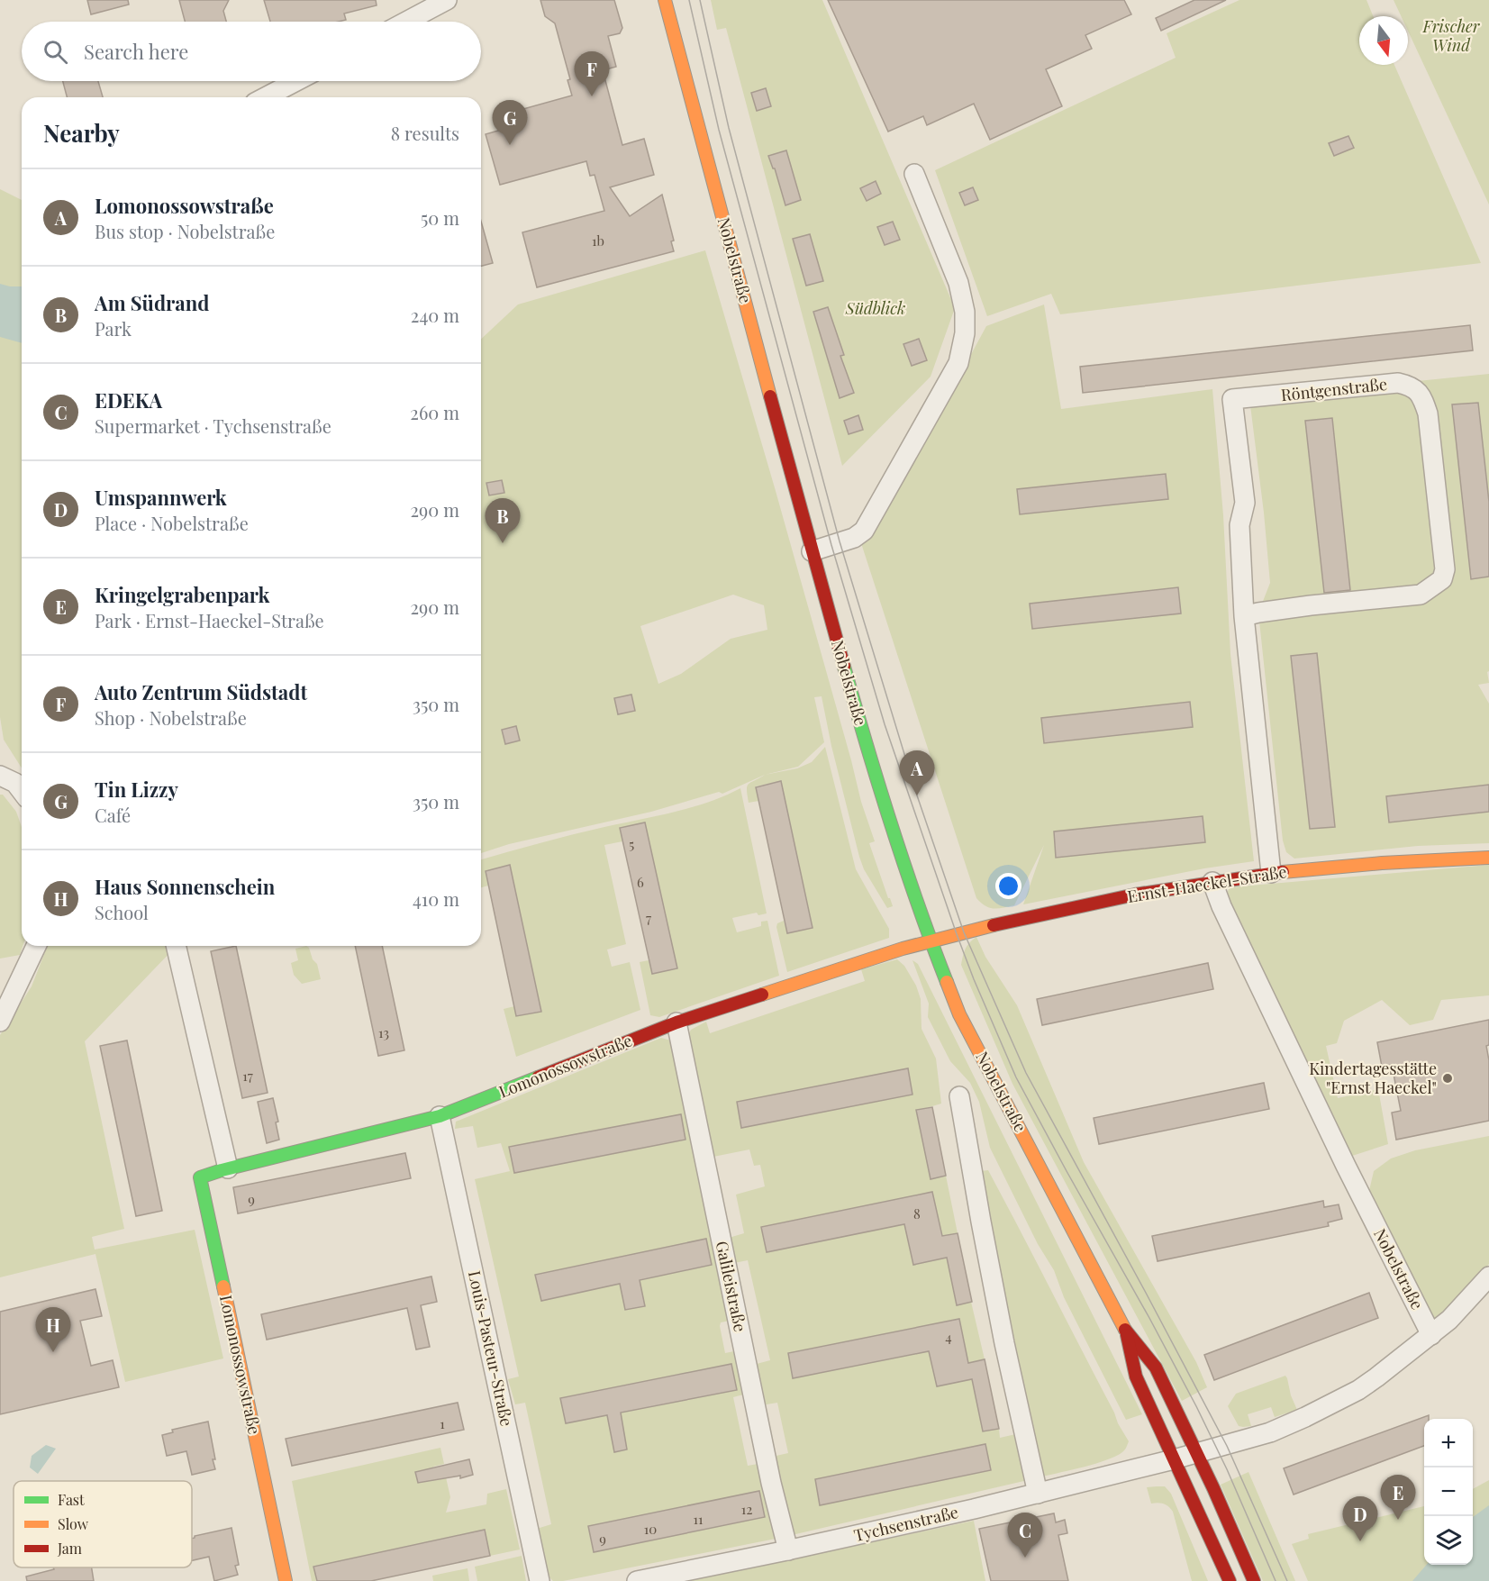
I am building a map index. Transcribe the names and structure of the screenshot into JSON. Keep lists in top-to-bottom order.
{
  "streets": {
    "main road": ["Nobelstraße", "Ernst-Haeckel-Straße", "Lomonossowstraße"],
    "street": [
      "Röntgenstraße",
      "Galileistraße",
      "Louis-Pasteur-Straße",
      "Tychsenstraße"
    ]
  },
  "crossings": [
    ["Nobelstraße", "Ernst-Haeckel-Straße"],
    ["Nobelstraße", "Lomonossowstraße"],
    ["Nobelstraße", "Tychsenstraße"],
    ["Röntgenstraße", "Ernst-Haeckel-Straße"],
    ["Ernst-Haeckel-Straße", "Lomonossowstraße"],
    ["Lomonossowstraße", "Galileistraße"],
    ["Lomonossowstraße", "Louis-Pasteur-Straße"],
    ["Galileistraße", "Tychsenstraße"]
  ],
  "parks": ["Frischer Wind", "Südblick"],
  "places": ["Kindertagesstätte \"Ernst Haeckel\""],
  "house_numbers": [
    "1b",
    "5",
    "6",
    "7",
    "13",
    "17",
    "9",
    "8",
    "4",
    "1",
    "12",
    "11",
    "10",
    "9"
  ],
  "legend": ["Fast", "Slow", "Jam"],
  "north": "bottom",
  "page": {
    "search": "Search here",
    "pins": [
      "F",
      "G",
      "B",
      "A",
      "H",
      "E",
      "D",
      "C"
    ],
    "heading": ["Nearby", "8 results"],
    "list": [
      {
        "mark": "A",
        "name": "Lomonossowstraße",
        "note": "Bus stop · Nobelstraße",
        "value": "50 m"
      },
      {
        "mark": "B",
        "name": "Am Südrand",
        "note": "Park",
        "value": "240 m"
      },
      {
        "mark": "C",
        "name": "EDEKA",
        "note": "Supermarket · Tychsenstraße",
        "value": "260 m"
      },
      {
        "mark": "D",
        "name": "Umspannwerk",
        "note": "Place · Nobelstraße",
        "value": "290 m"
      },
      {
        "mark": "E",
        "name": "Kringelgrabenpark",
        "note": "Park · Ernst-Haeckel-Straße",
        "value": "290 m"
      },
      {
        "mark": "F",
        "name": "Auto Zentrum Südstadt",
        "note": "Shop · Nobelstraße",
        "value": "350 m"
      },
      {
        "mark": "G",
        "name": "Tin Lizzy",
        "note": "Café",
        "value": "350 m"
      },
      {
        "mark": "H",
        "name": "Haus Sonnenschein",
        "note": "School",
        "value": "410 m"
      }
    ],
    "map_buttons": ["+", "−"]
  }
}
